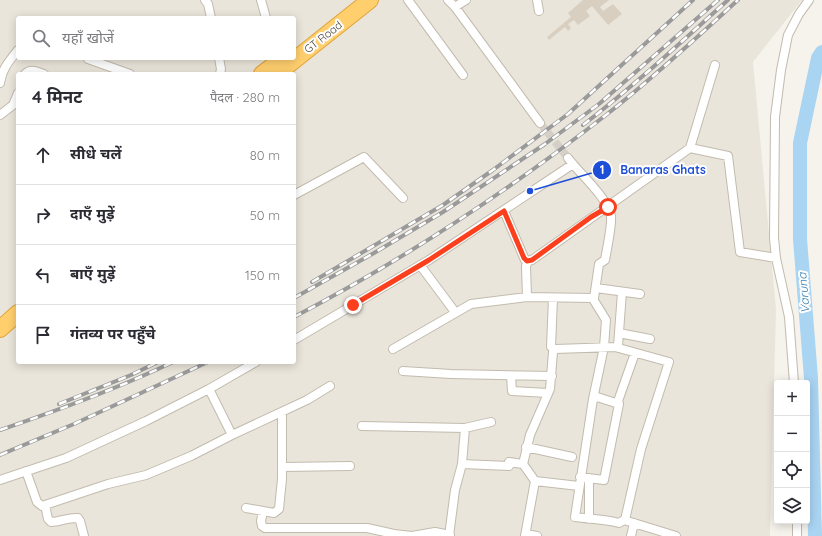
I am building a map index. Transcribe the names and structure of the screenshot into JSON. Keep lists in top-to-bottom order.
{
  "streets": {
    "highway": ["GT Road"]
  },
  "water": ["Varuna"],
  "places": ["Banaras Ghats"],
  "page": {
    "search": "यहाँ खोजें",
    "heading": ["4 मिनट", "पैदल · 280 m"],
    "list": [
      ["सीधे चलें", "80 m"],
      ["दाएँ मुड़ें", "50 m"],
      ["बाएँ मुड़ें", "150 m"],
      "गंतव्य पर पहुँचे"
    ],
    "map_buttons": ["+", "−"]
  }
}
